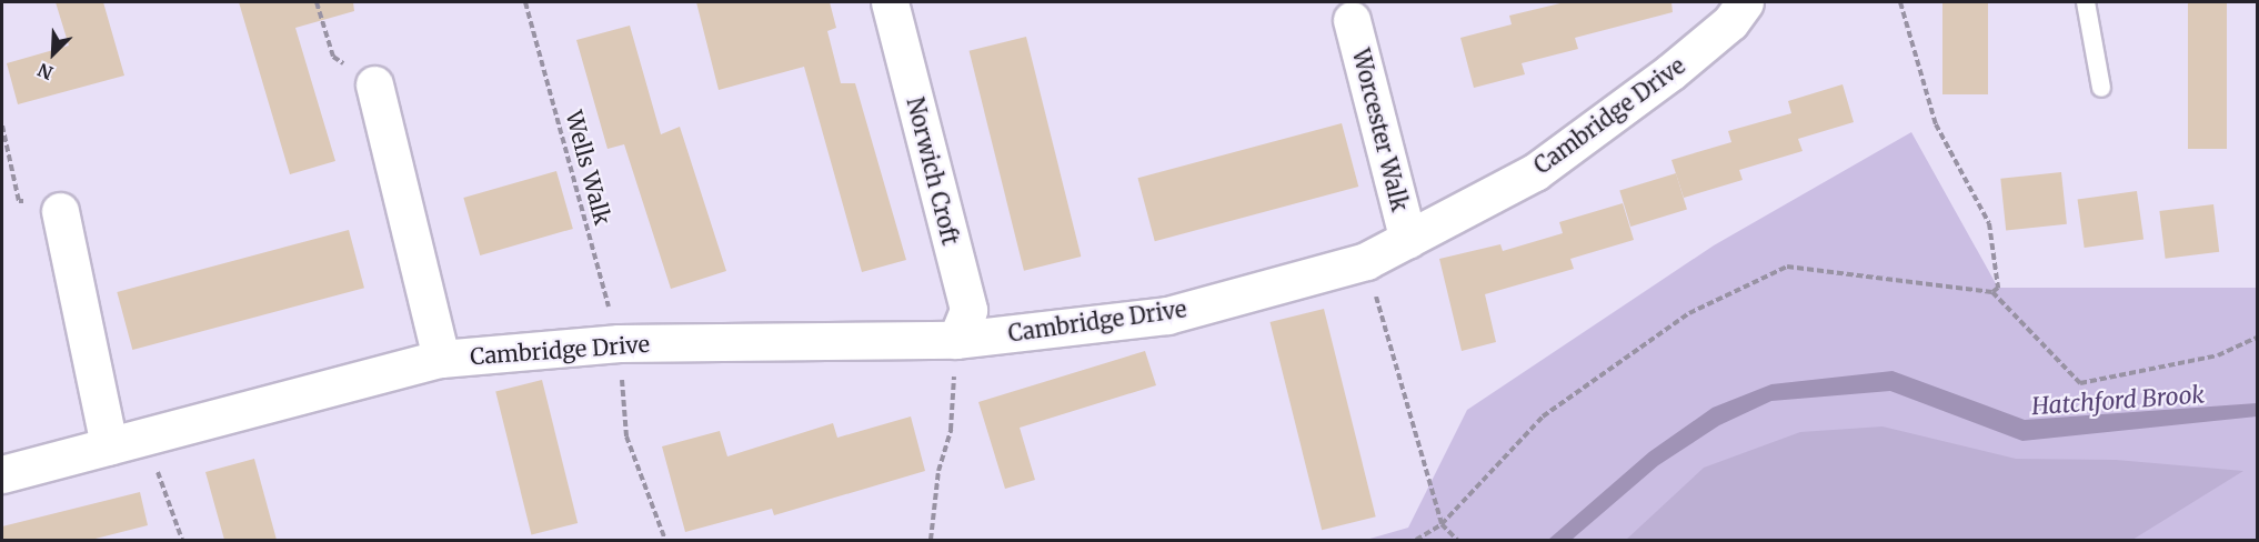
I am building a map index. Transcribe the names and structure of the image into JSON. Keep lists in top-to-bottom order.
{
  "streets": {
    "street": ["Cambridge Drive", "Worcester Walk", "Norwich Croft"],
    "path": ["Wells Walk"]
  },
  "crossings": [
    ["Cambridge Drive", "Worcester Walk"],
    ["Cambridge Drive", "Wells Walk"],
    ["Cambridge Drive", "Norwich Croft"]
  ],
  "water": ["Hatchford Brook"],
  "north": "bottom left"
}
